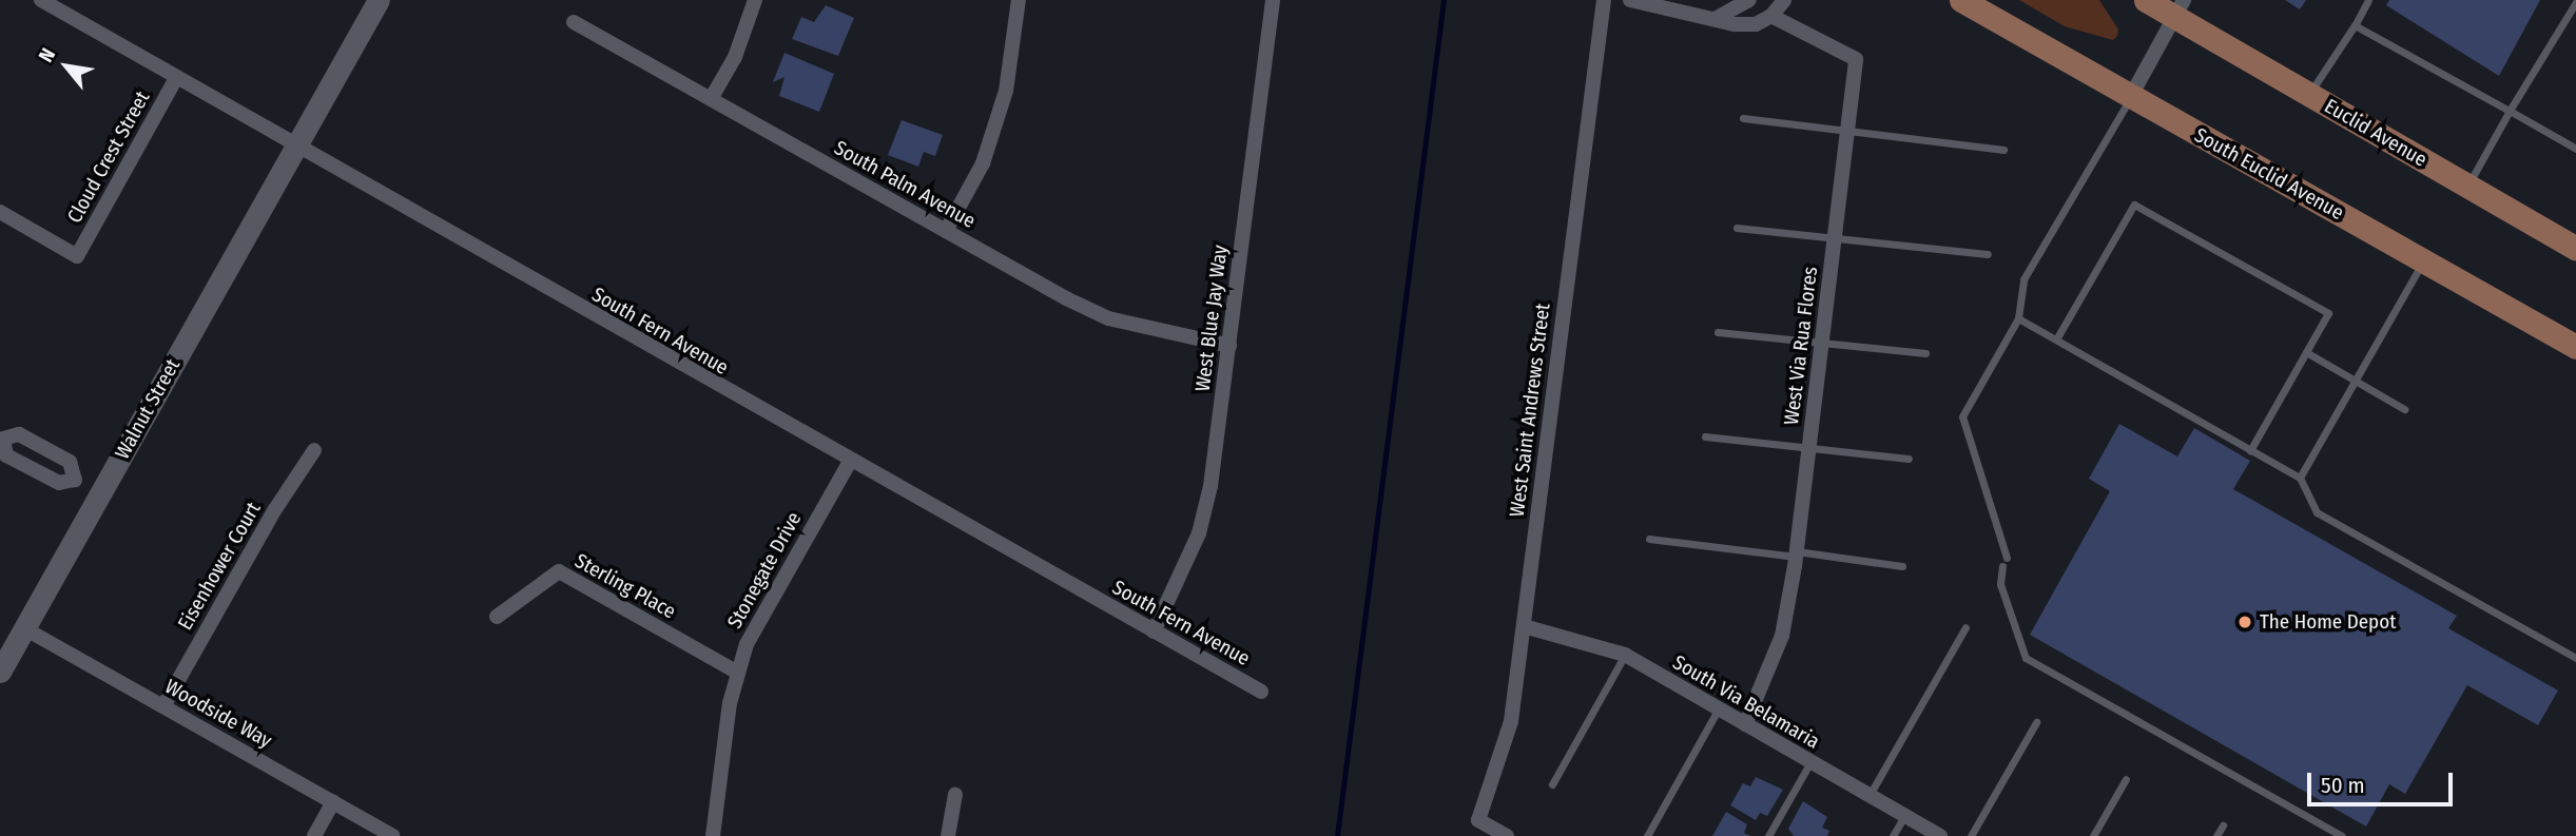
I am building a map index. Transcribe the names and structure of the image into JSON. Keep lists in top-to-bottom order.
{
  "streets": {
    "main road": ["Euclid Avenue", "South Euclid Avenue"],
    "street": [
      "Cloud Crest Street",
      "South Palm Avenue",
      "West Blue Jay Way",
      "South Fern Avenue",
      "West Via Rua Flores",
      "Walnut Street",
      "West Saint Andrews Street",
      "Eisenhower Court",
      "Stonegate Drive",
      "Sterling Place",
      "South Via Belamaria",
      "Woodside Way"
    ]
  },
  "crossings": [
    ["Cloud Crest Street", "South Fern Avenue"],
    ["South Palm Avenue", "West Blue Jay Way"],
    ["West Blue Jay Way", "South Fern Avenue"],
    ["South Fern Avenue", "Walnut Street"],
    ["South Fern Avenue", "Stonegate Drive"],
    ["West Via Rua Flores", "South Via Belamaria"],
    ["Walnut Street", "Woodside Way"],
    ["West Saint Andrews Street", "South Via Belamaria"],
    ["Eisenhower Court", "Woodside Way"],
    ["Stonegate Drive", "Sterling Place"]
  ],
  "places": ["The Home Depot"],
  "scale_bar": "50 m",
  "north": "top left"
}
